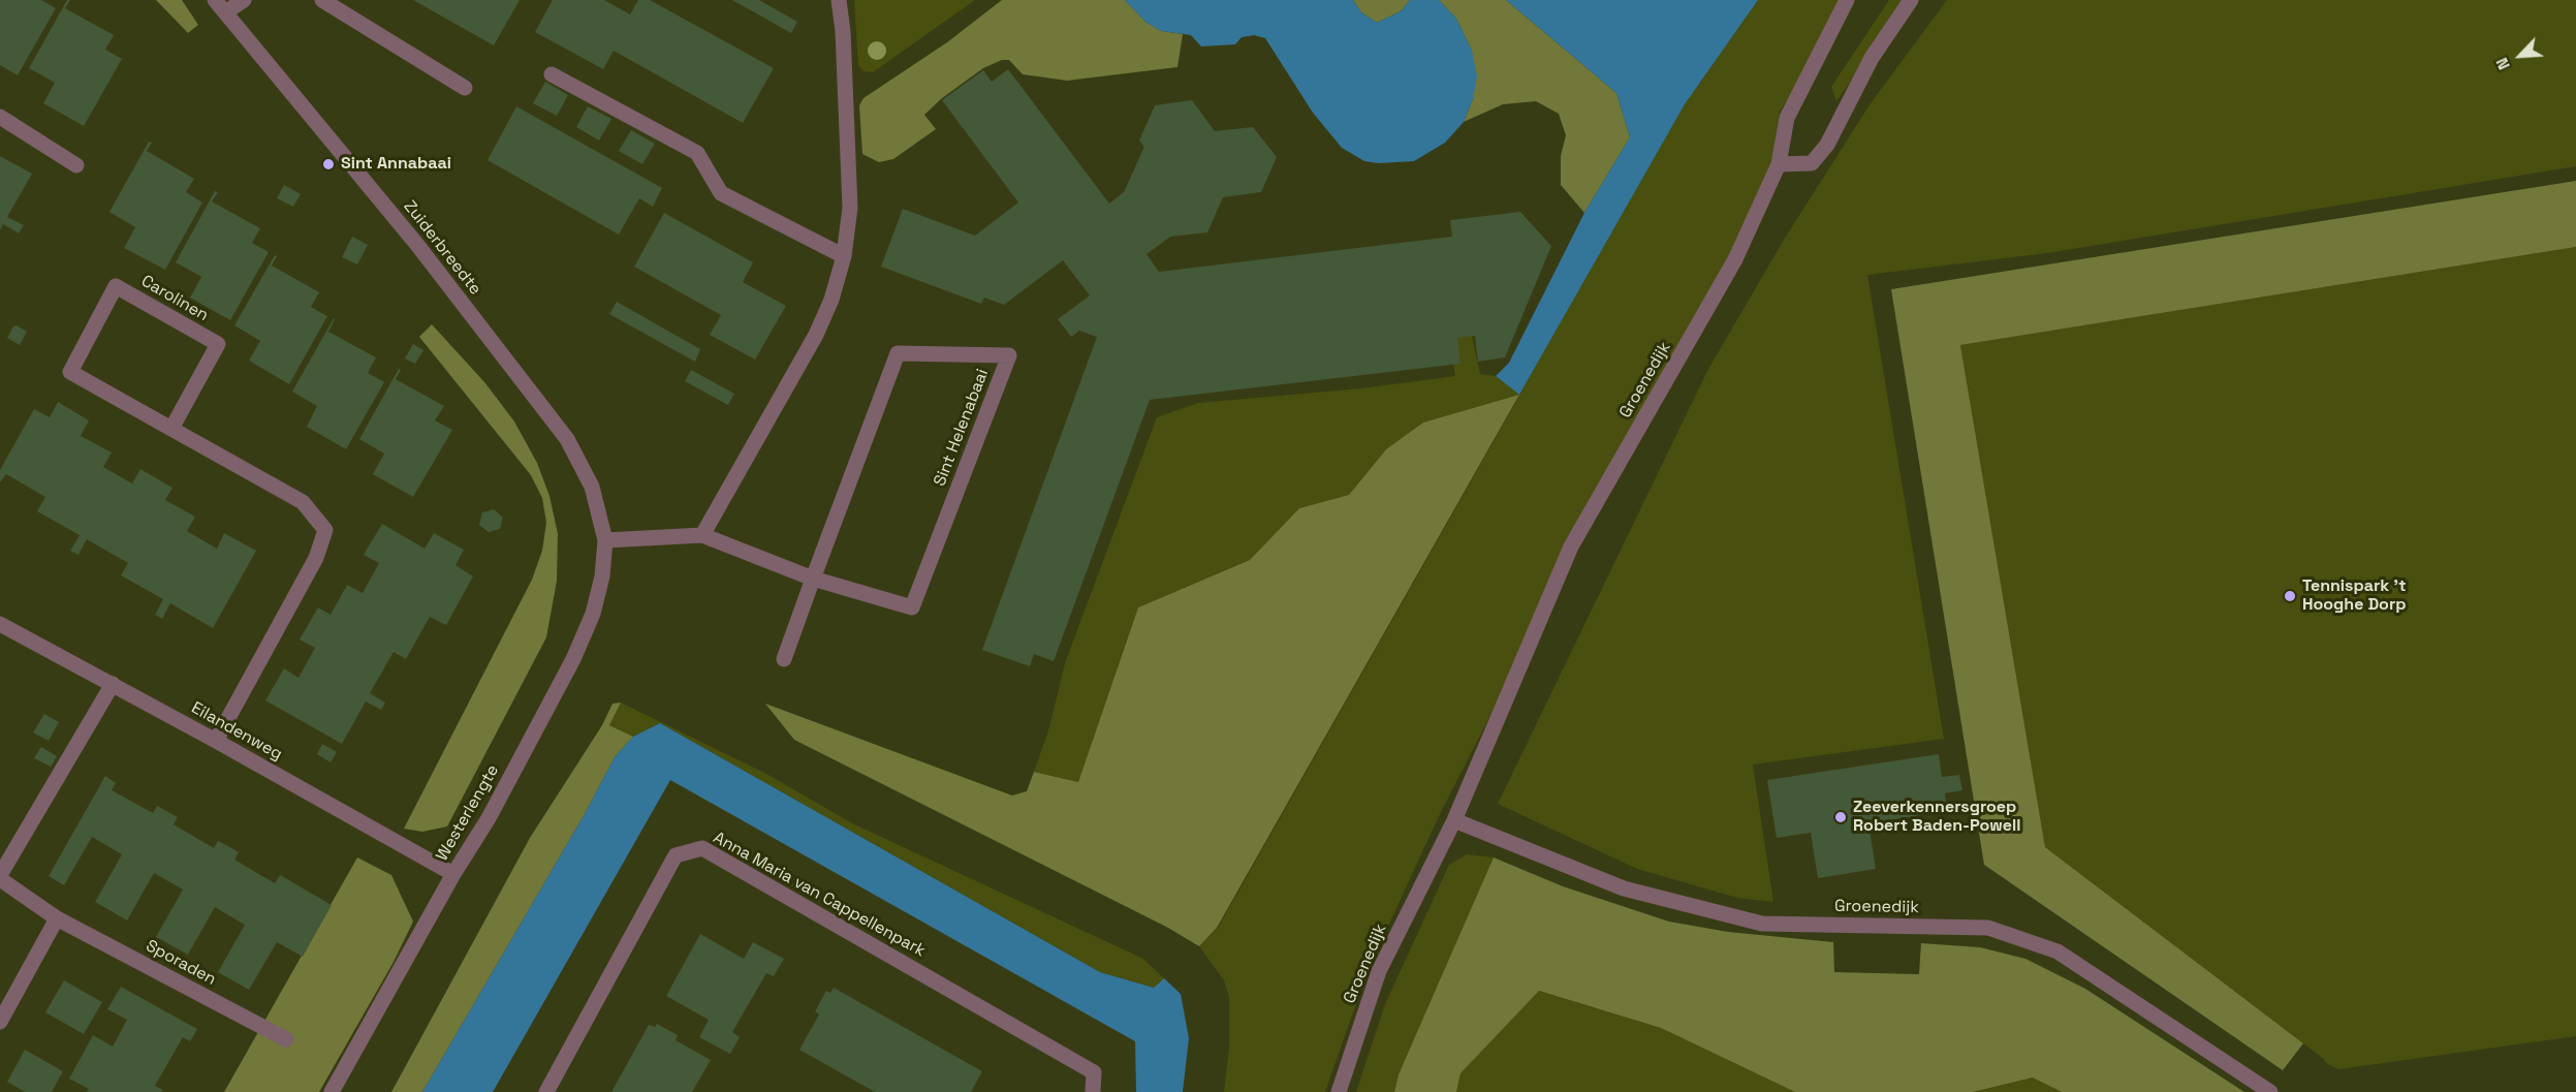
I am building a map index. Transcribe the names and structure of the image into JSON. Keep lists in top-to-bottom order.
{
  "streets": {
    "street": [
      "Zuiderbreedte",
      "Carolinen",
      "Groenedijk",
      "Sint Helenabaai",
      "Eilandenweg",
      "Westerlengte",
      "Anna Maria van Cappellenpark",
      "Sporaden"
    ]
  },
  "crossings": [
    ["Zuiderbreedte", "Sint Helenabaai"],
    ["Zuiderbreedte", "Westerlengte"],
    ["Carolinen", "Eilandenweg"],
    ["Sint Helenabaai", "Westerlengte"],
    ["Eilandenweg", "Westerlengte"],
    ["Eilandenweg", "Sporaden"]
  ],
  "places": ["Sint Annabaai", "Tennispark 't Hooghe Dorp", "Zeeverkennersgroep Robert Baden-Powell"],
  "north": "bottom left"
}
